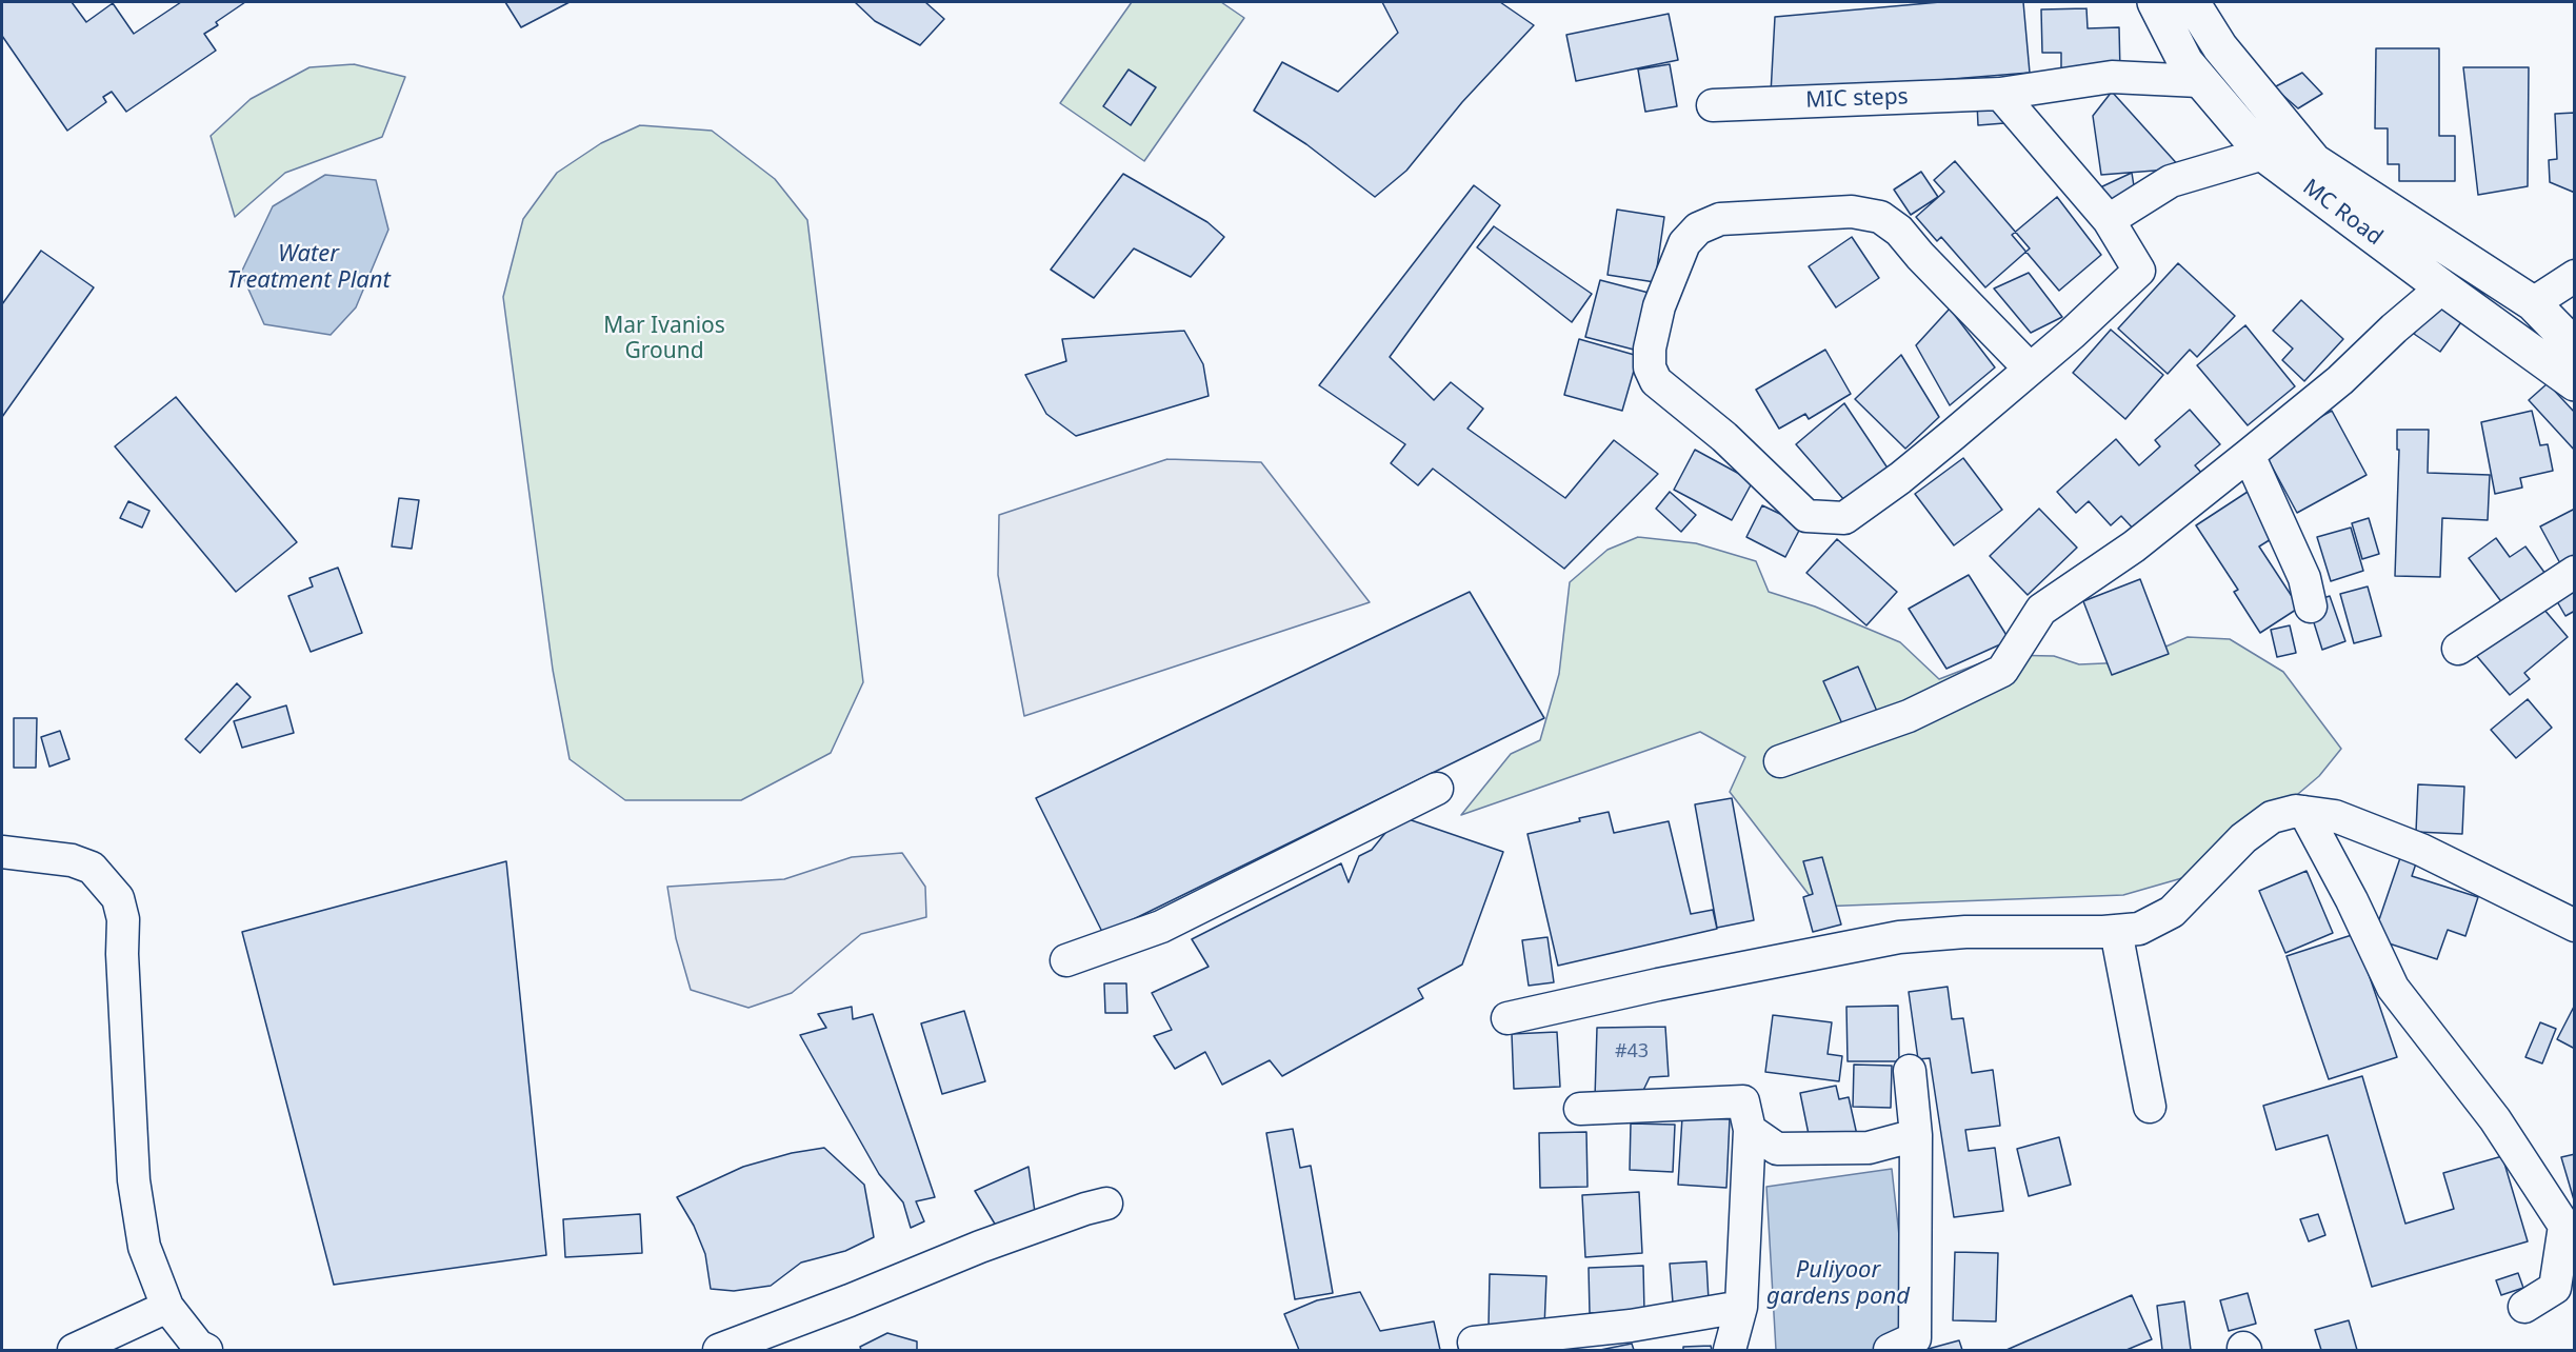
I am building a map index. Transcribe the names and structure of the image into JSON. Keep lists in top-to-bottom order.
{
  "streets": {
    "main road": ["MC Road"],
    "street": ["MIC steps"]
  },
  "crossings": [
    ["MIC steps", "MC Road"]
  ],
  "water": ["Water Treatment Plant", "Puliyoor gardens pond"],
  "parks": ["Mar Ivanios Ground"],
  "house_numbers": ["#43"]
}
